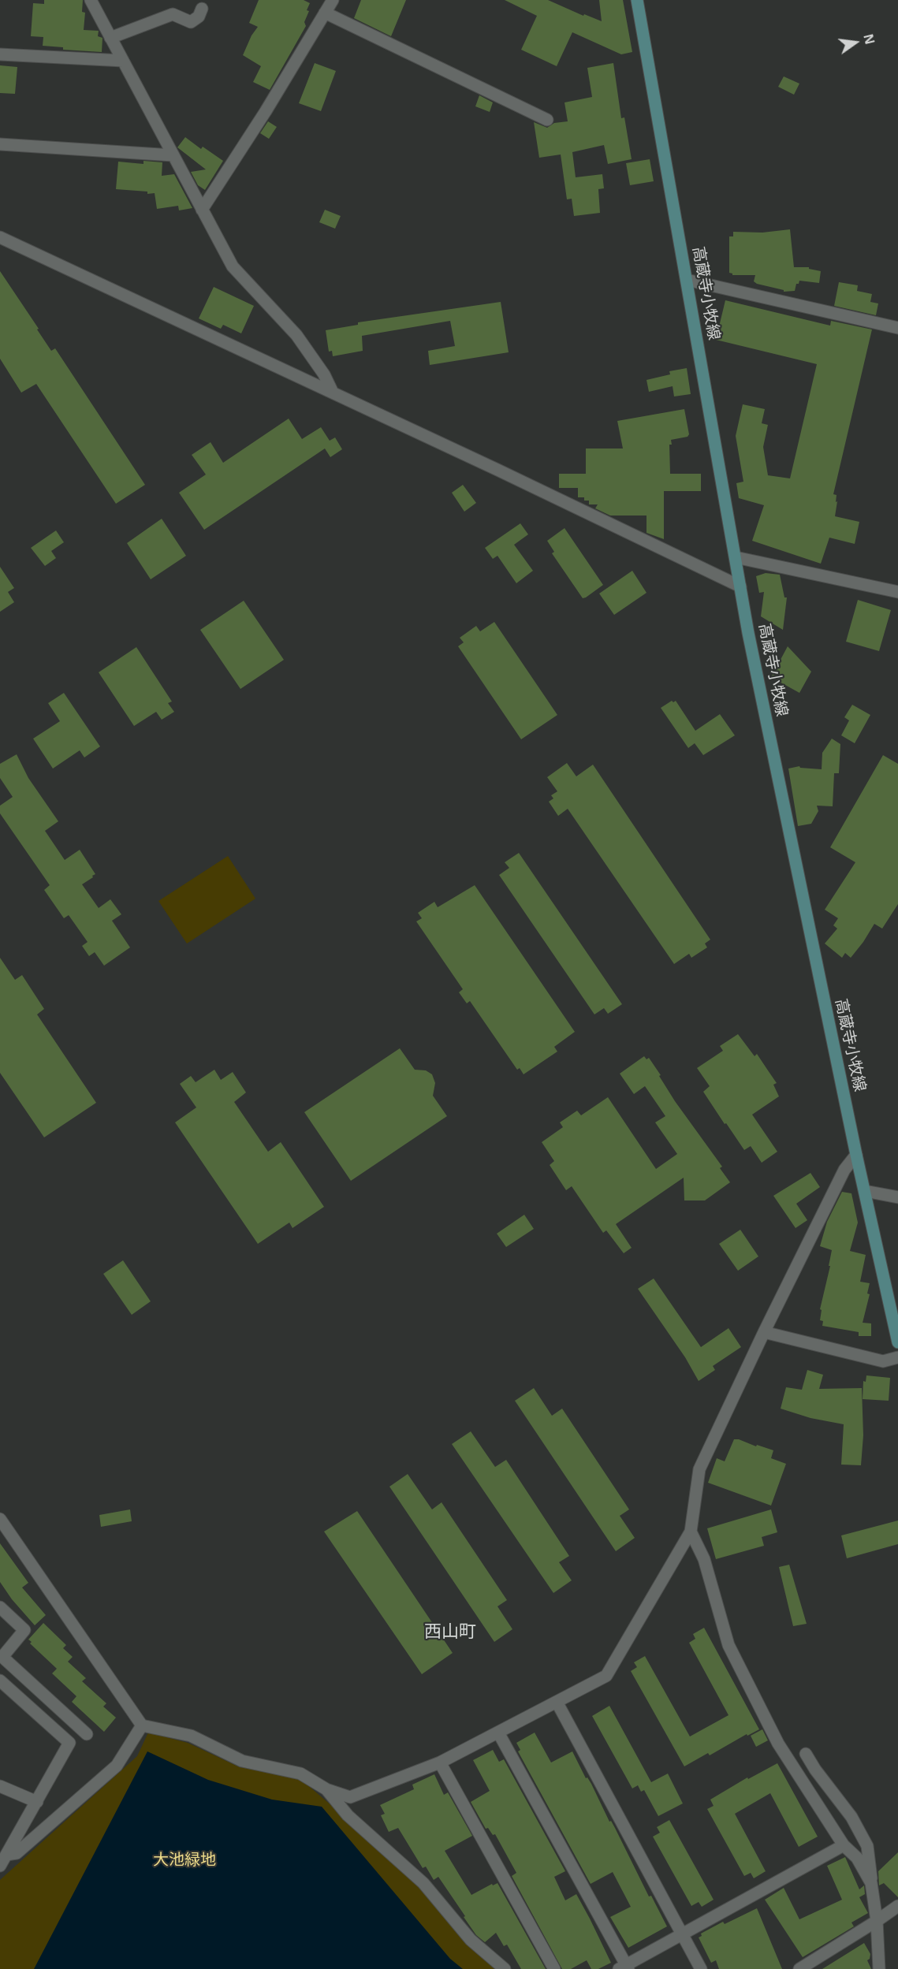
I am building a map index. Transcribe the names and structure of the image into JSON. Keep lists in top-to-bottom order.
{
  "streets": {
    "main road": ["高蔵寺小牧線"]
  },
  "districts": ["西山町"],
  "parks": ["大池緑地"],
  "north": "right"
}
